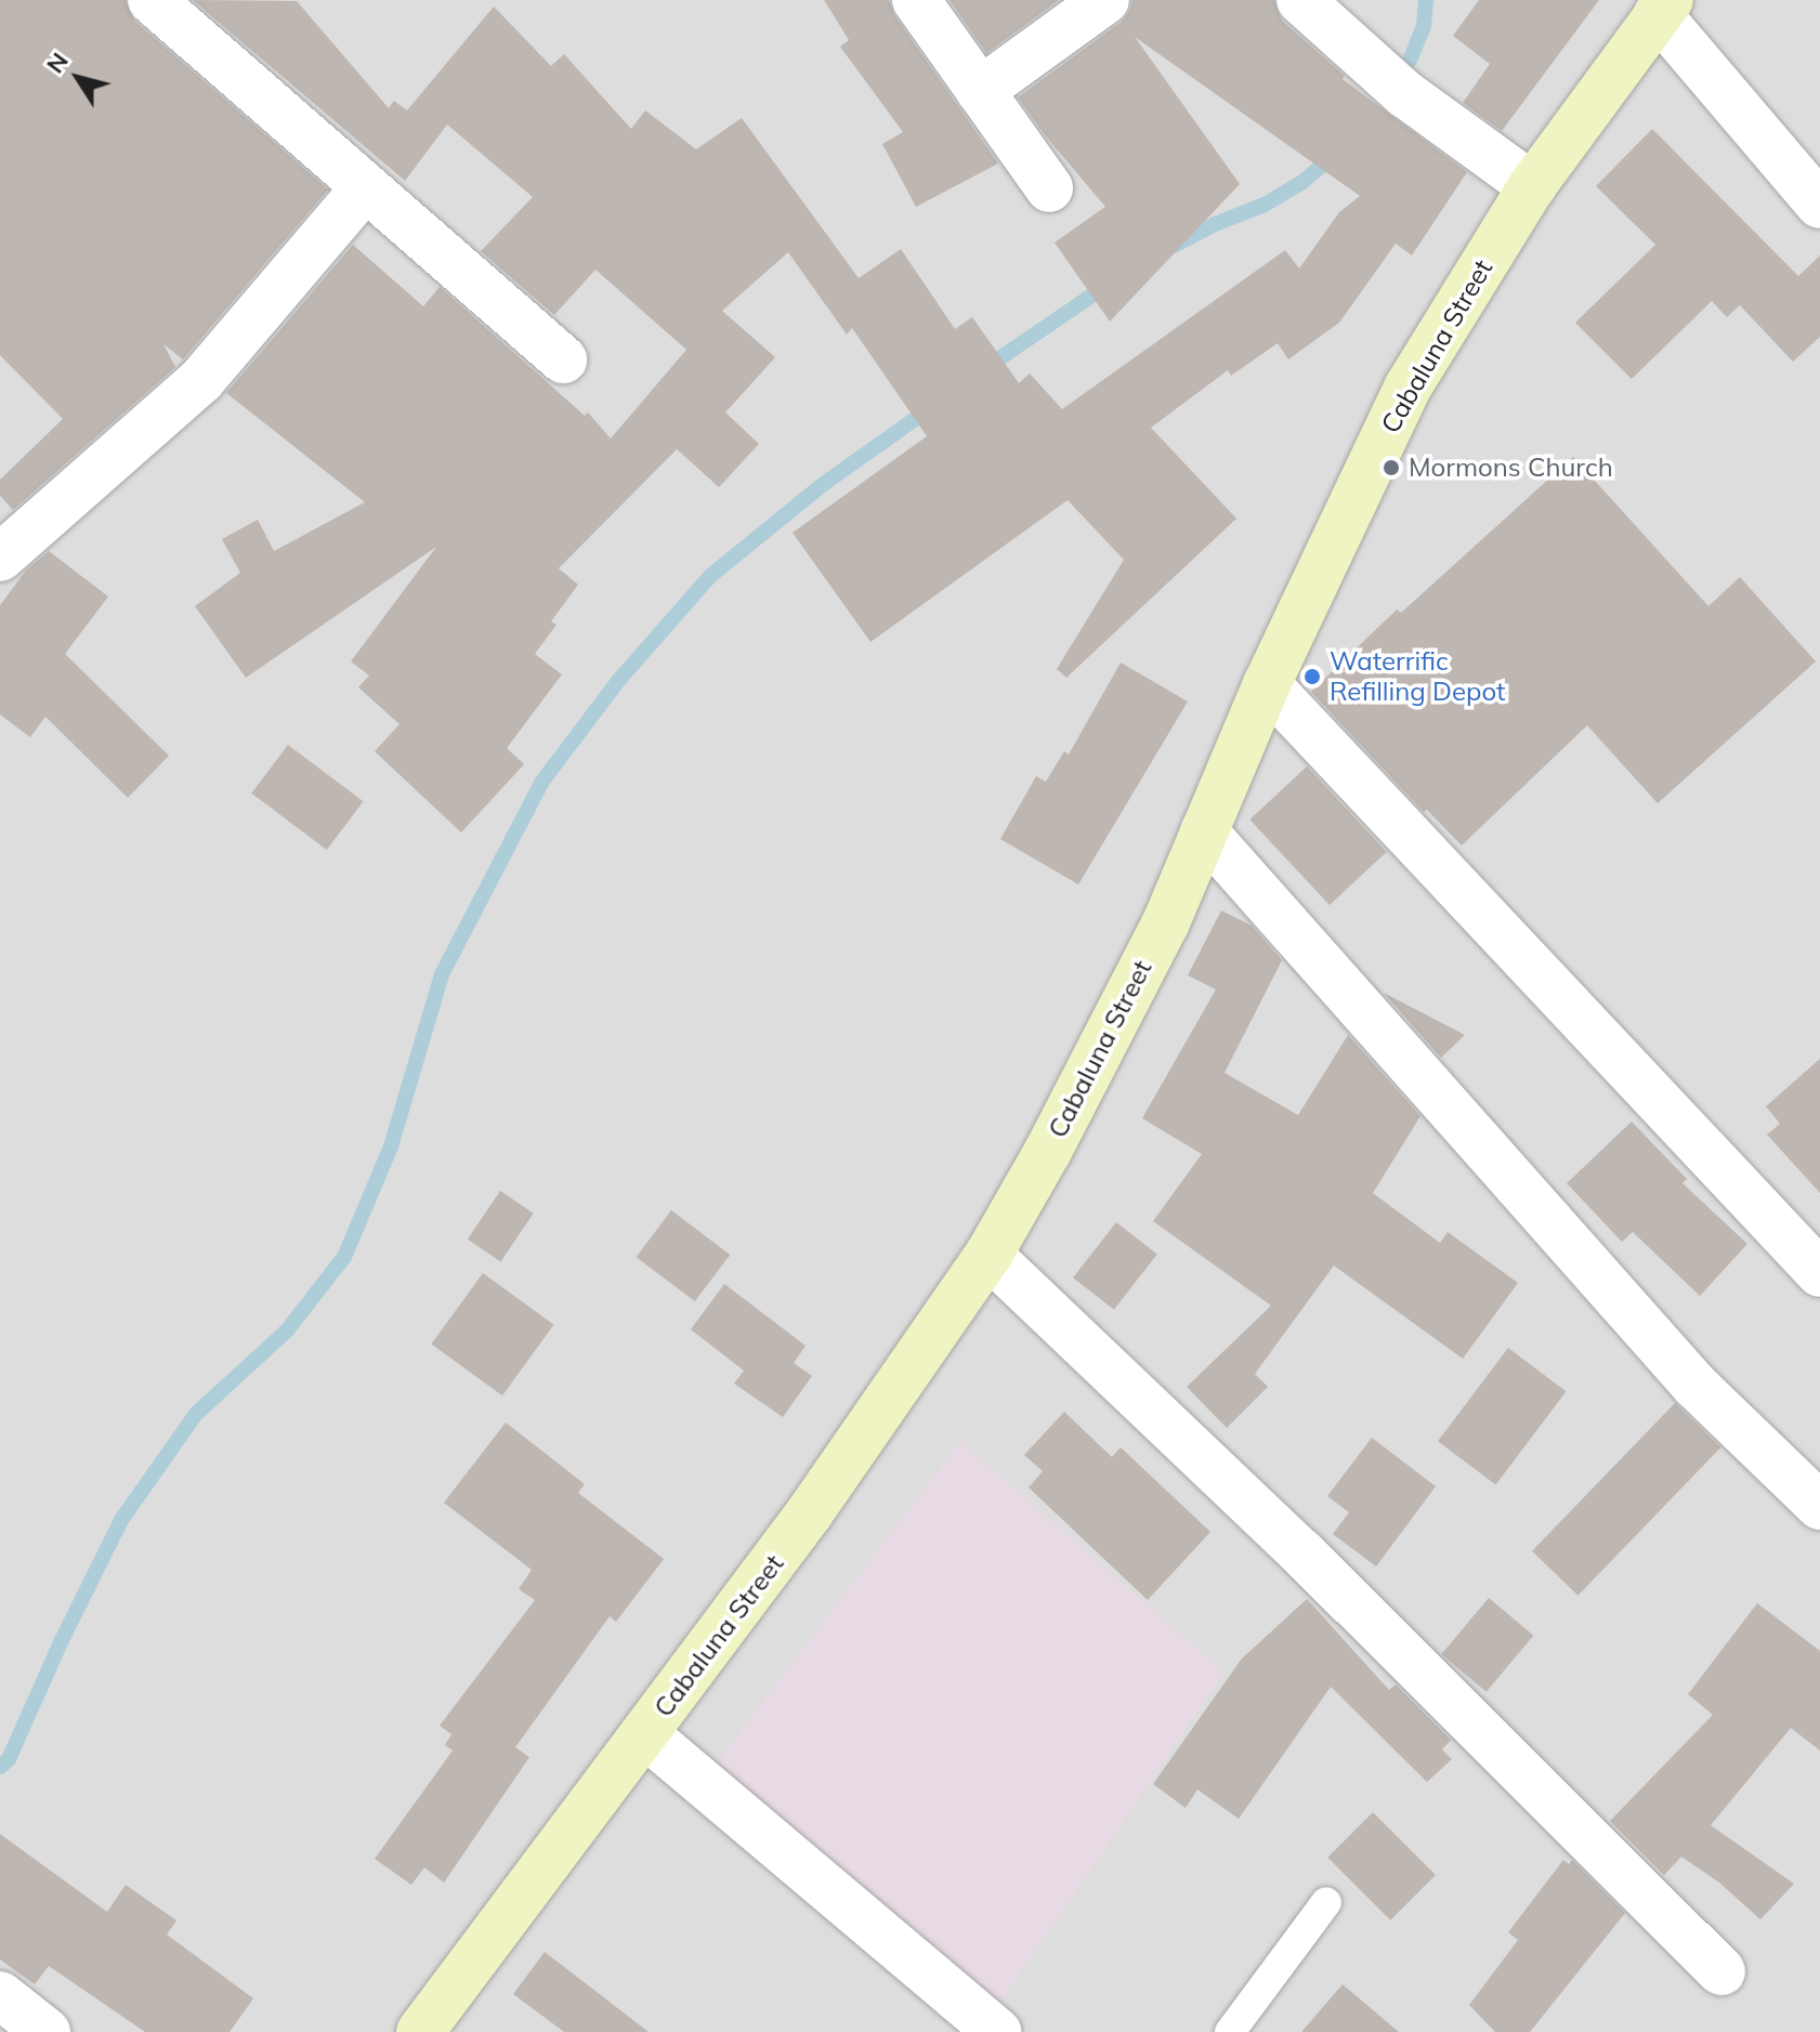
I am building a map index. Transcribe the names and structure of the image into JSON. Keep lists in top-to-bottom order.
{
  "streets": {
    "main road": ["Cabaluna Street"]
  },
  "places": ["Mormons Church", "Waterrific Refilling Depot"],
  "north": "top left"
}
